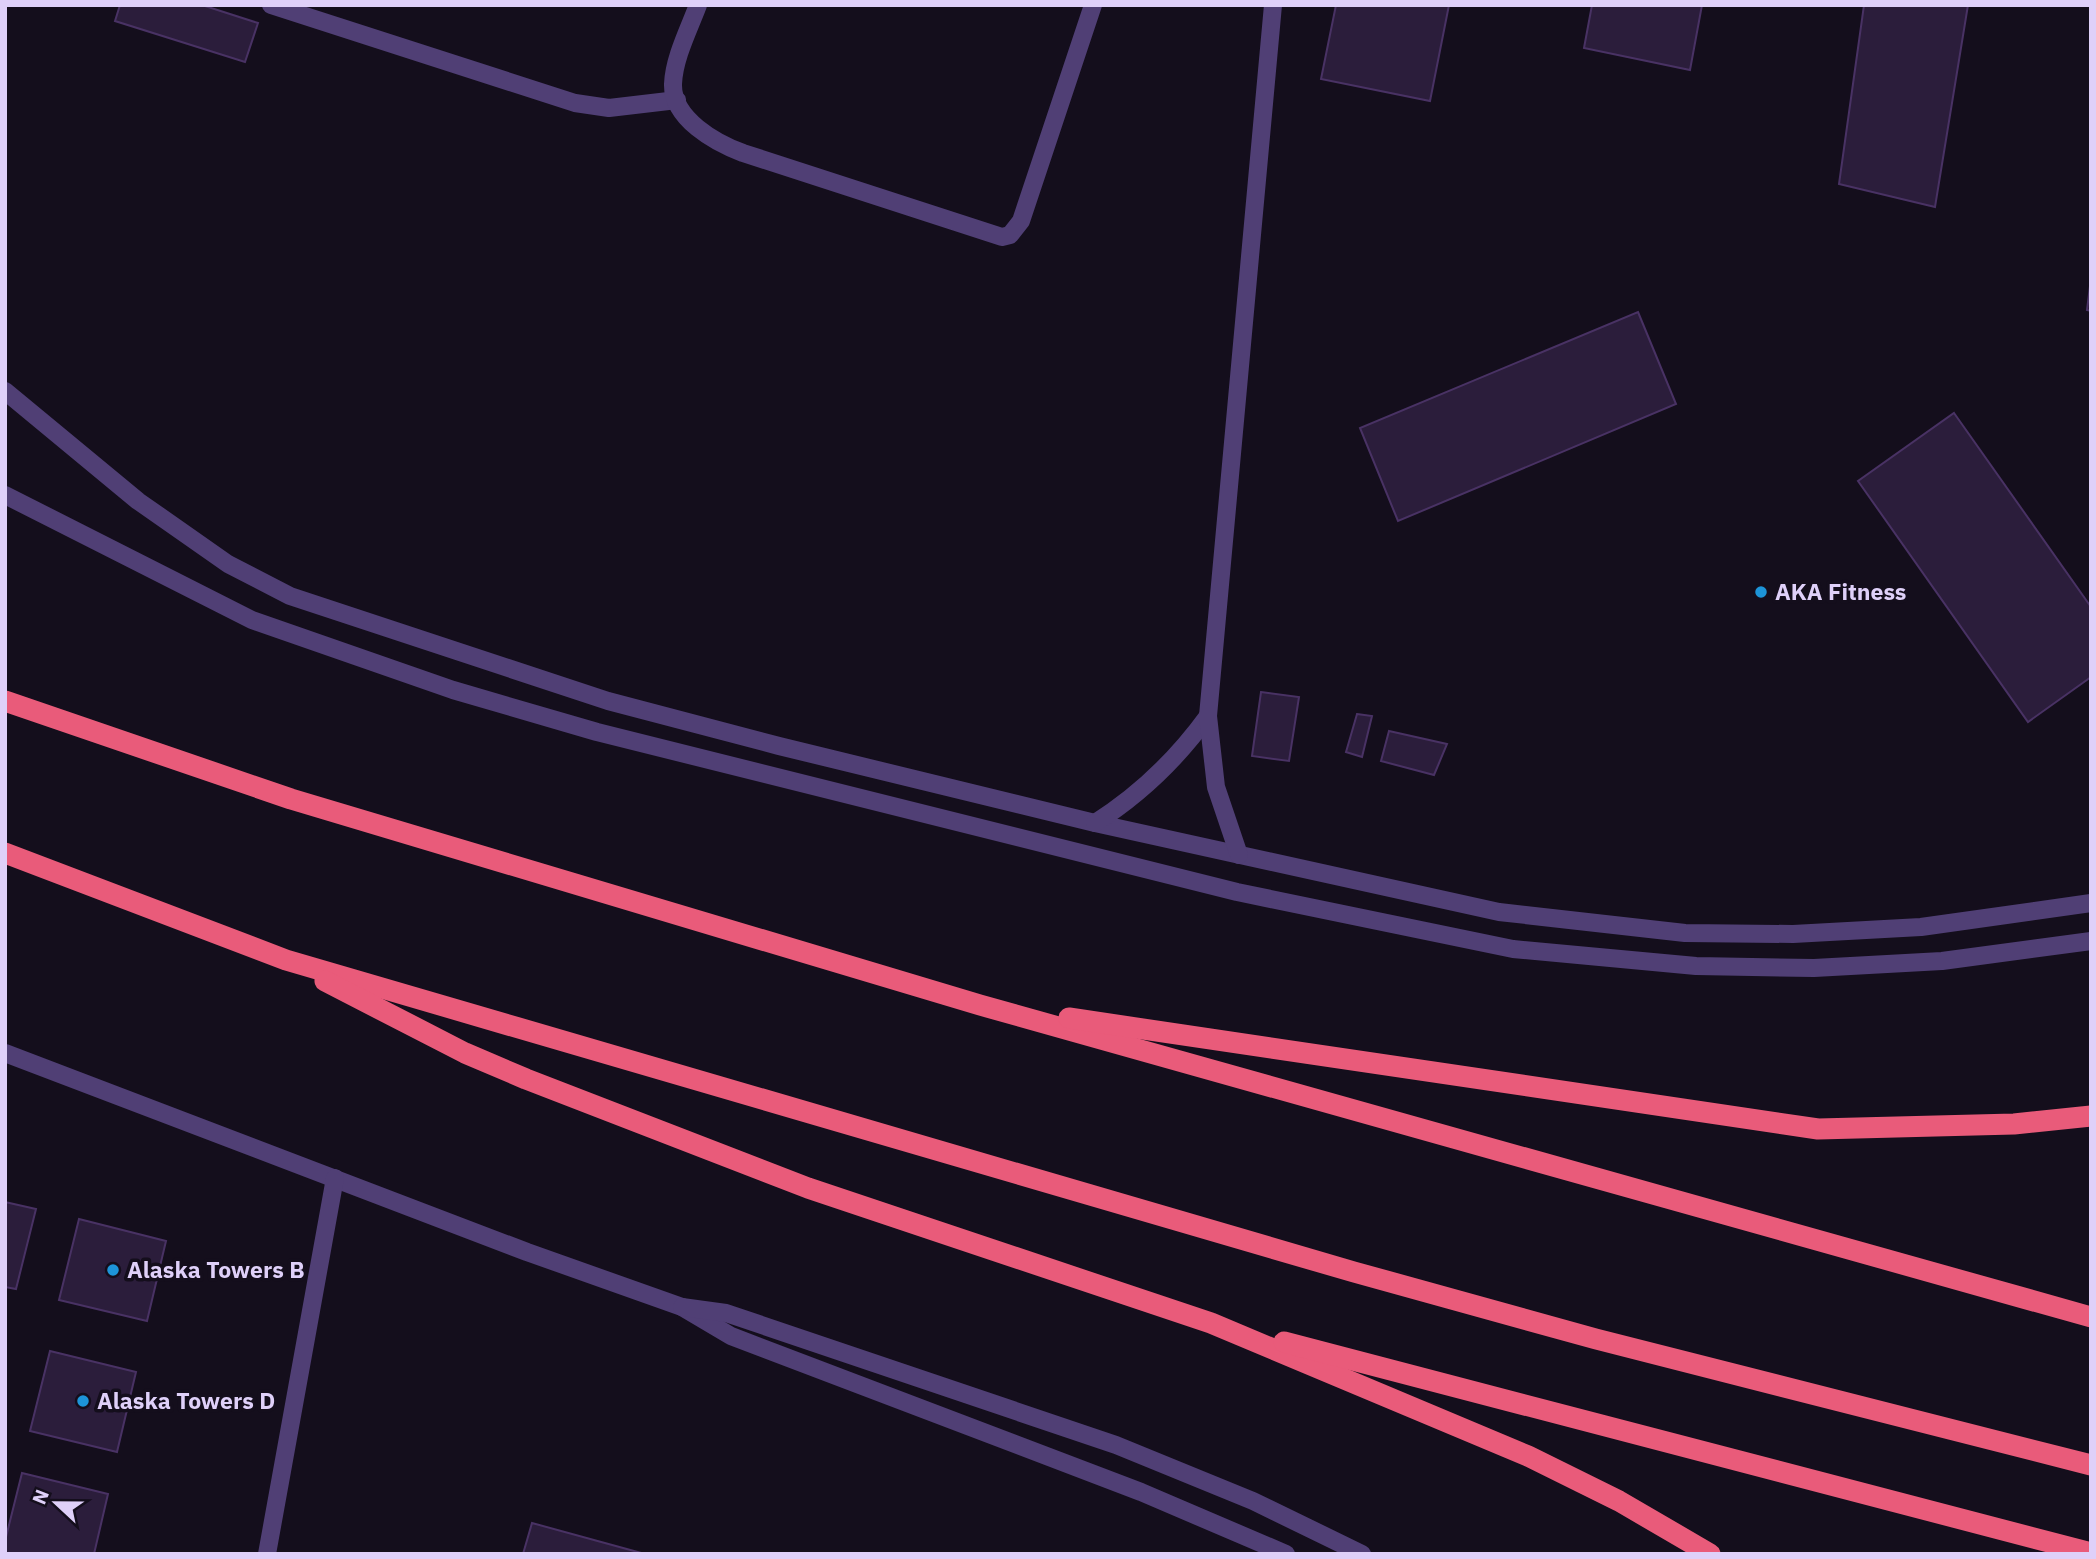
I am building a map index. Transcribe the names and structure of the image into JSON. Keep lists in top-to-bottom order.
{
  "places": ["AKA Fitness", "Alaska Towers B", "Alaska Towers D"],
  "north": "left"
}
